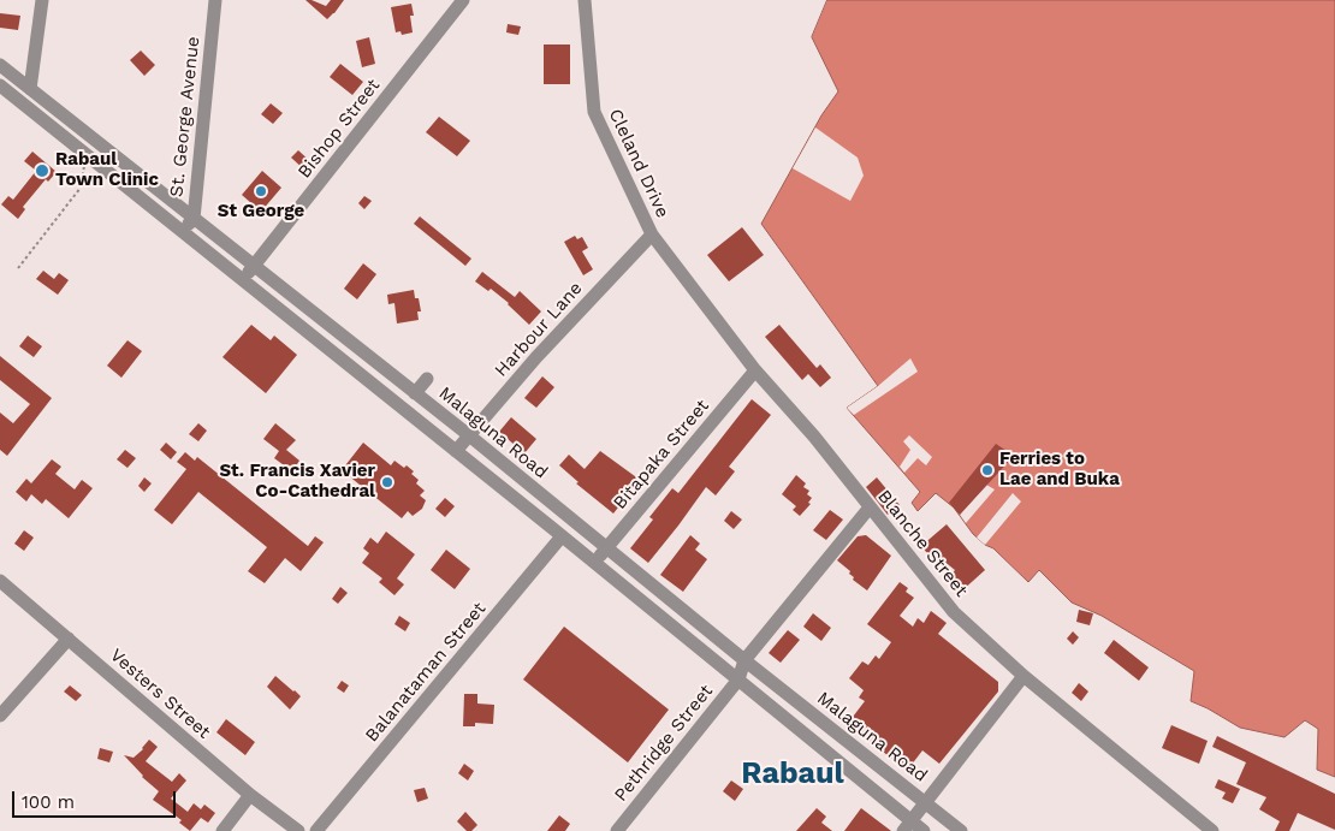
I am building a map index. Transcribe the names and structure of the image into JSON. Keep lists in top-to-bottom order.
{
  "streets": {
    "street": [
      "St. George Avenue",
      "Bishop Street",
      "Cleland Drive",
      "Harbour Lane",
      "Malaguna Road",
      "Bitapaka Street",
      "Blanche Street",
      "Balanataman Street",
      "Vesters Street",
      "Pethridge Street"
    ]
  },
  "crossings": [
    ["St. George Avenue", "Malaguna Road"],
    ["Bishop Street", "Malaguna Road"],
    ["Cleland Drive", "Harbour Lane"],
    ["Cleland Drive", "Blanche Street"],
    ["Harbour Lane", "Malaguna Road"],
    ["Harbour Lane", "Blanche Street"],
    ["Malaguna Road", "Bitapaka Street"],
    ["Malaguna Road", "Balanataman Street"],
    ["Malaguna Road", "Pethridge Street"],
    ["Bitapaka Street", "Blanche Street"]
  ],
  "districts": ["Rabaul"],
  "places": [
    "Rabaul Town Clinic",
    "St George",
    "Ferries to Lae and Buka",
    "St. Francis Xavier Co-Cathedral"
  ],
  "scale_bar": "100 m"
}
